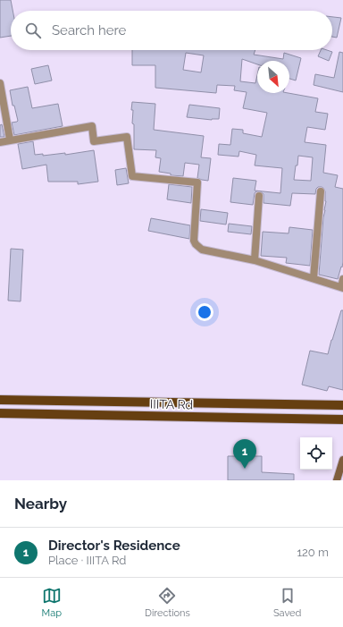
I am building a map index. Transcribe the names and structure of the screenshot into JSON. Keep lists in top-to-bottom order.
{
  "streets": {
    "main road": ["IIITA Rd"]
  },
  "north": "bottom right",
  "page": {
    "search": "Search here",
    "pins": "1",
    "heading": "Nearby",
    "list": [
      {
        "mark": "1",
        "name": "Director's Residence",
        "note": "Place · IIITA Rd",
        "value": "120 m"
      }
    ],
    "nav": ["Map", "Directions", "Saved"]
  }
}
